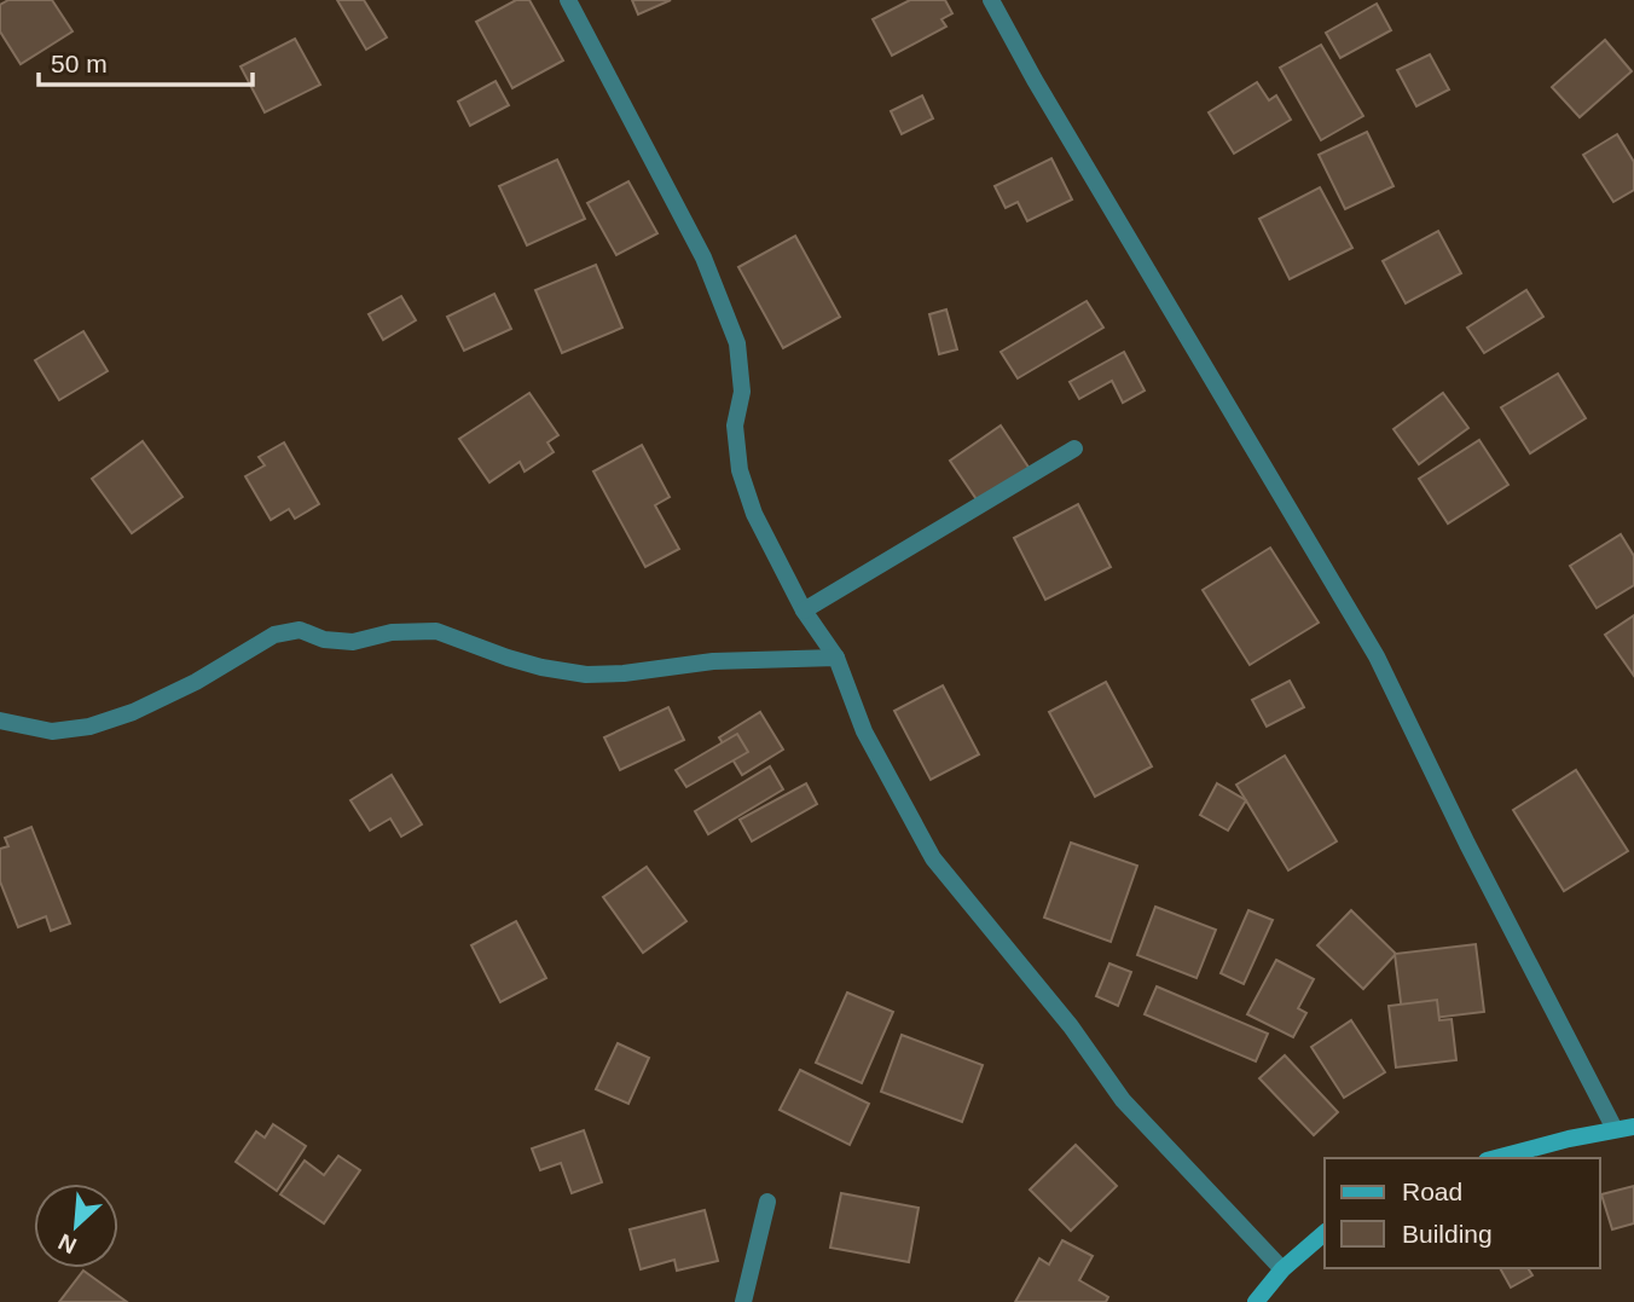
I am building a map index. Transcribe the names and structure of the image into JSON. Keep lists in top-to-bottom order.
{
  "legend": ["Road", "Building"],
  "scale_bar": "50 m",
  "north": "bottom left"
}
